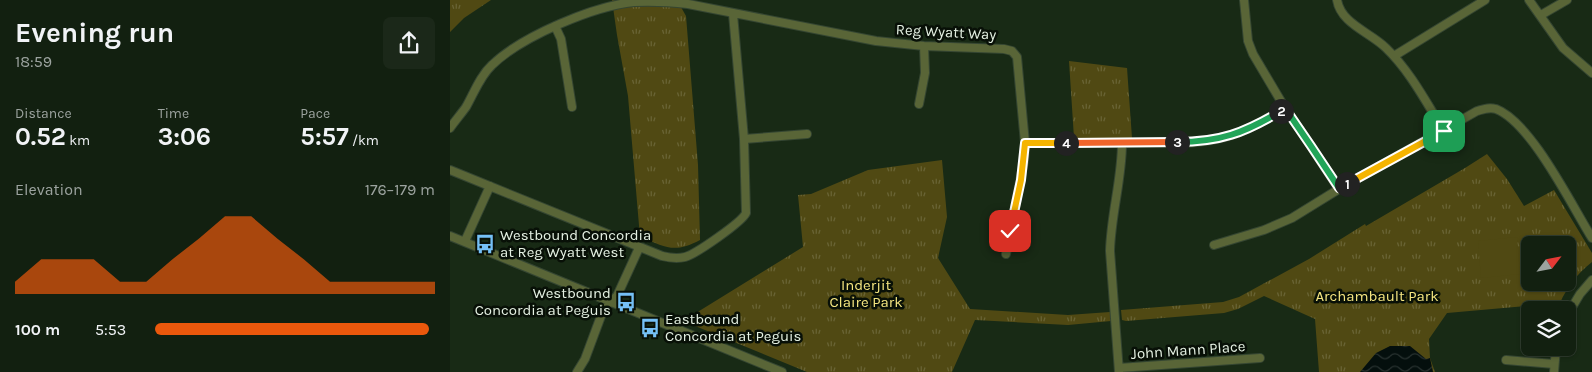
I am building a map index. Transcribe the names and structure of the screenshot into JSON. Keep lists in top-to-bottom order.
{
  "streets": {
    "street": ["Reg Wyatt Way", "John Mann Place"]
  },
  "parks": ["Inderjit Claire Park", "Archambault Park"],
  "places": {
    "bus stop": ["Westbound Concordia at Reg Wyatt West", "Westbound Concordia at Peguis", "Eastbound Concordia at Peguis"]
  },
  "north": "top right",
  "page": {
    "heading": ["Evening run", "18:59"],
    "stats": [
      ["Distance", "0.52 km"],
      ["Time", "3:06"],
      ["Pace", "5:57 /km"]
    ],
    "pins": [
      "2",
      "3",
      "4",
      "1"
    ],
    "chart": ["Elevation", "176–179 m"],
    "list": [
      {
        "name": "100 m",
        "note": "5:53"
      }
    ]
  }
}
